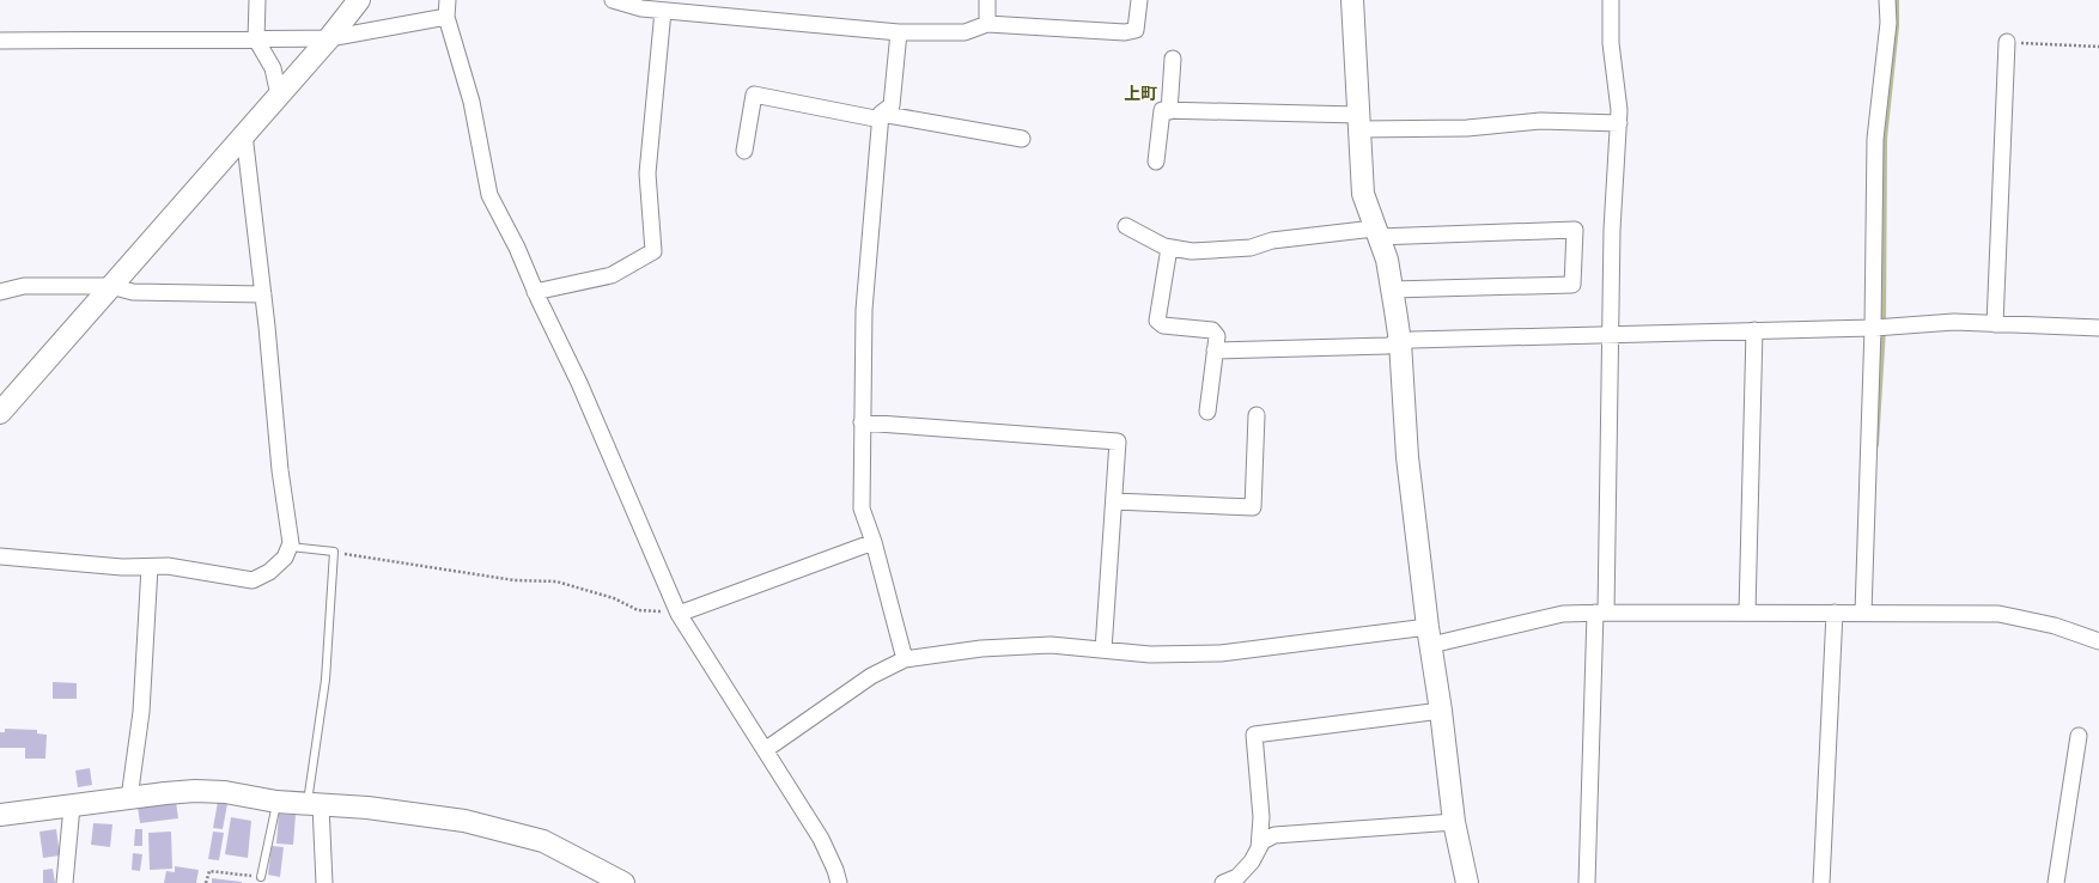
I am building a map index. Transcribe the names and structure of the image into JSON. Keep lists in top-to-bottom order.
{
  "districts": ["上町"]
}
